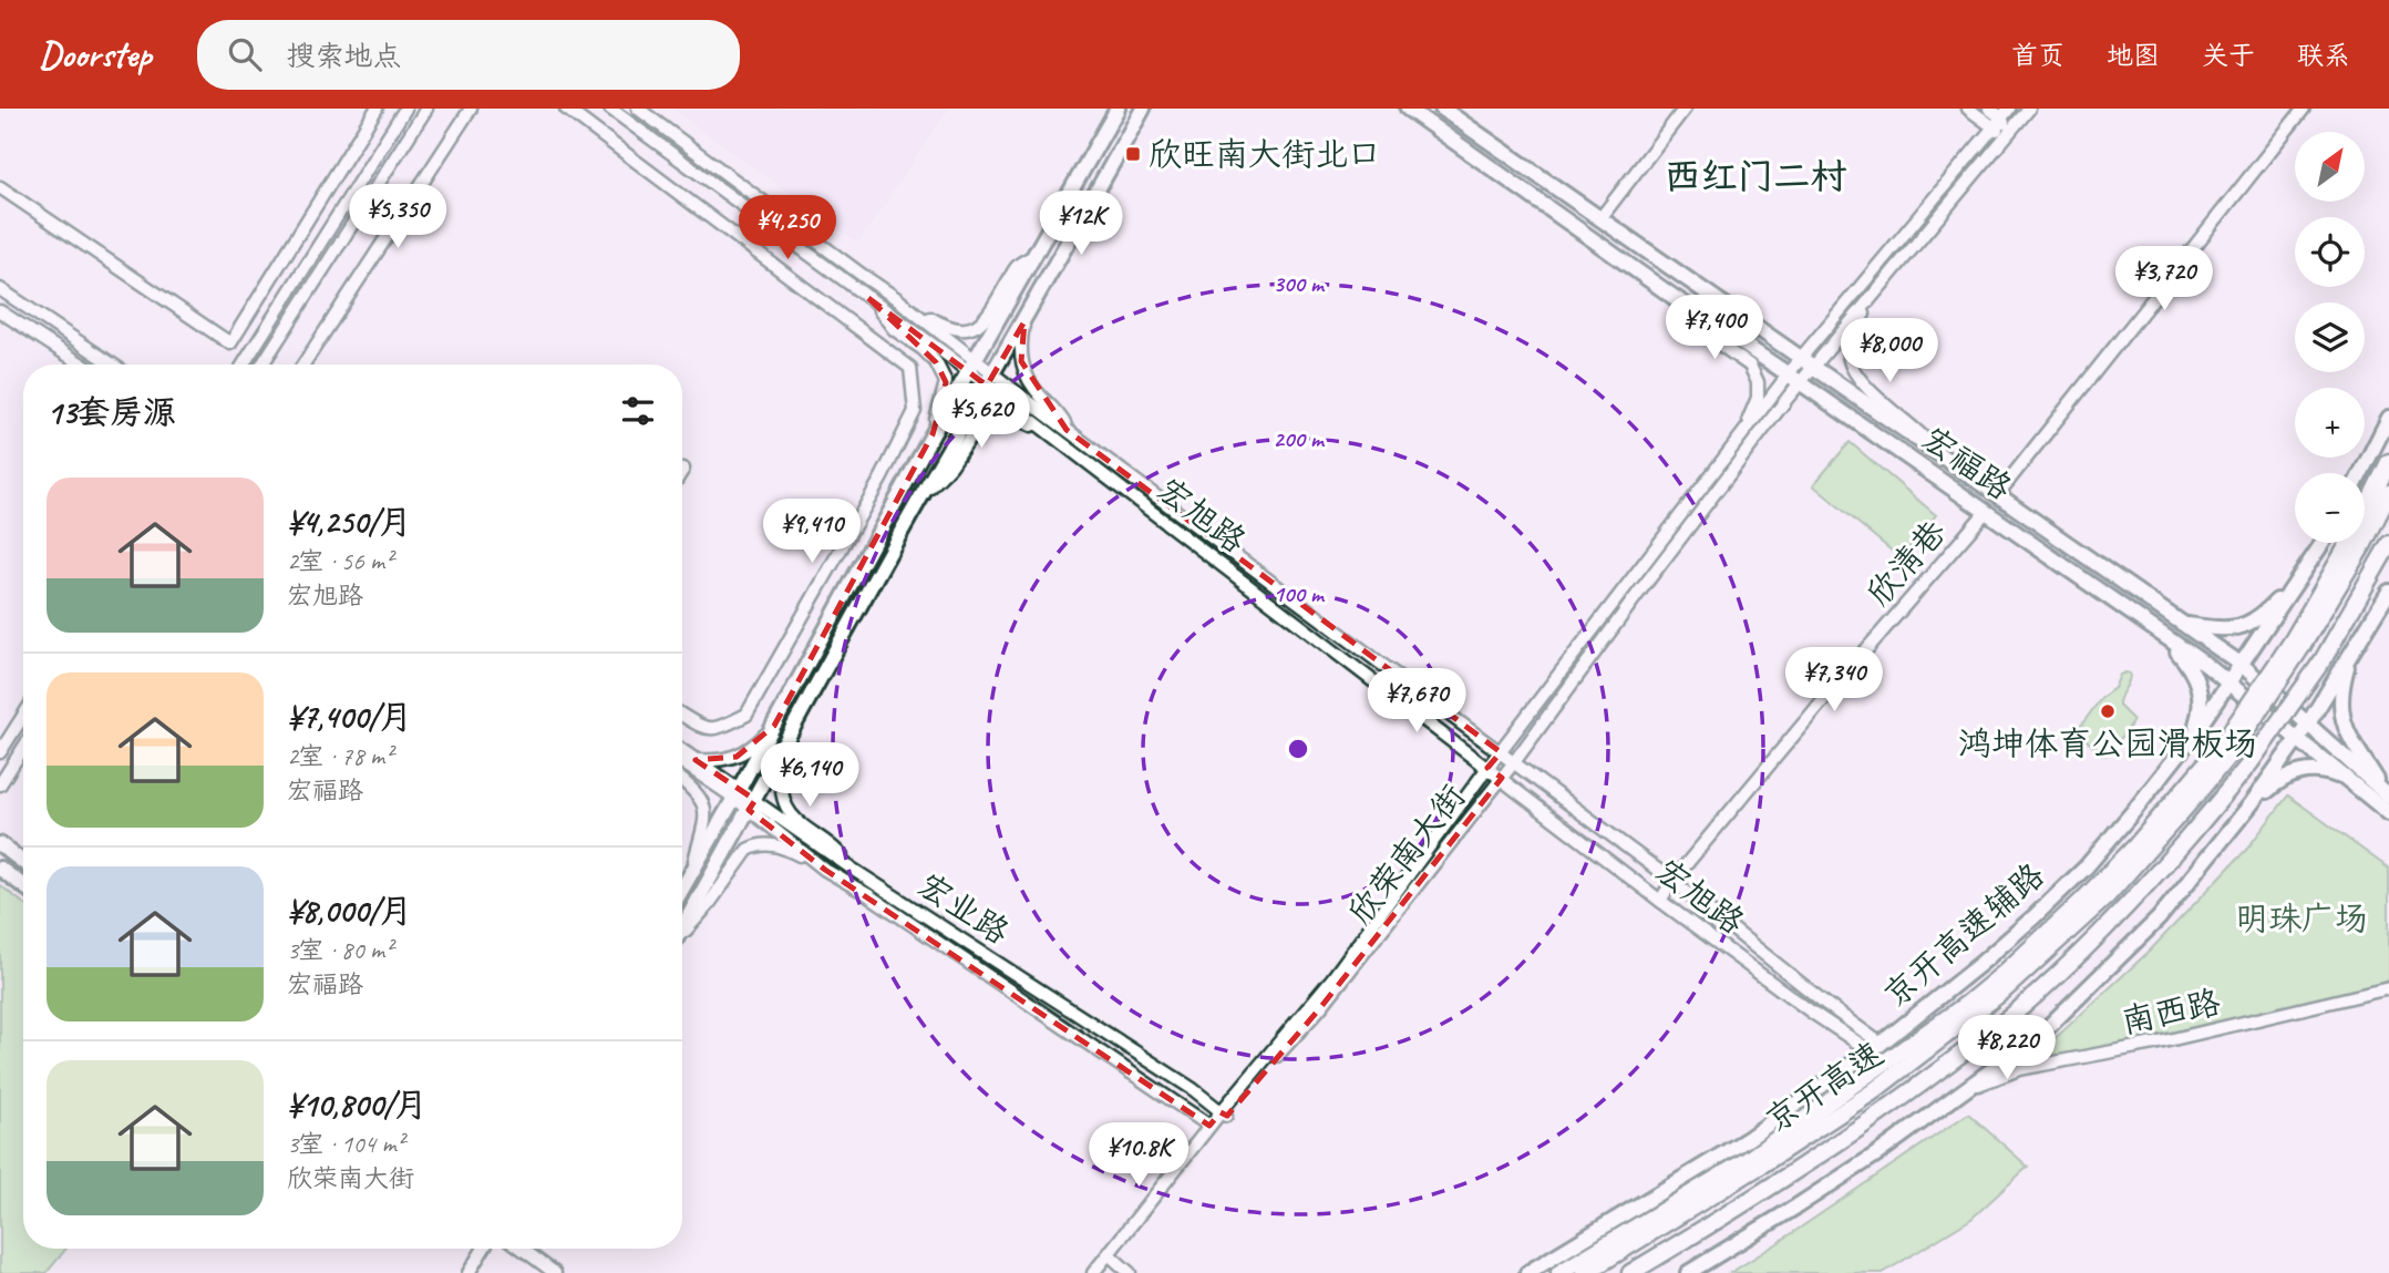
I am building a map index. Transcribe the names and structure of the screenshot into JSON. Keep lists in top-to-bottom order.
{
  "streets": {
    "highway": ["京开高速"],
    "main road": ["宏福路", "京开高速辅路"],
    "street": [
      "宏旭路",
      "欣清巷",
      "欣荣南大街",
      "宏业路",
      "南西路"
    ]
  },
  "crossings": [
    ["宏福路", "欣清巷"],
    ["宏福路", "欣荣南大街"],
    ["宏福路", "京开高速辅路"],
    ["宏旭路", "欣清巷"],
    ["宏旭路", "欣荣南大街"],
    ["宏旭路", "京开高速辅路"],
    ["欣荣南大街", "宏业路"]
  ],
  "districts": ["西红门二村"],
  "parks": ["明珠广场"],
  "places": {
    "transit": ["欣旺南大街北口"],
    "other": ["鸿坤体育公园滑板场"]
  },
  "north": "top right",
  "page": {
    "header": "Doorstep",
    "search": "搜索地点",
    "nav": [
      "首页",
      "地图",
      "关于",
      "联系"
    ],
    "map_buttons": ["+", "−"],
    "price": [
      "¥5,350",
      "¥12K",
      "¥4,250",
      "¥3,720",
      "¥7,400",
      "¥8,000",
      "¥5,620",
      "¥9,410",
      "¥7,340",
      "¥7,670",
      "¥6,140",
      "¥8,220",
      "¥10.8K"
    ],
    "heading": "13套房源",
    "list": [
      {
        "name": "¥4,250/月",
        "note": "2室 · 56 m² · 宏旭路"
      },
      {
        "name": "¥7,400/月",
        "note": "2室 · 78 m² · 宏福路"
      },
      {
        "name": "¥8,000/月",
        "note": "3室 · 80 m² · 宏福路"
      },
      {
        "name": "¥10,800/月",
        "note": "3室 · 104 m² · 欣荣南大街"
      }
    ]
  },
  "rings": ["300 m", "200 m", "100 m"]
}
